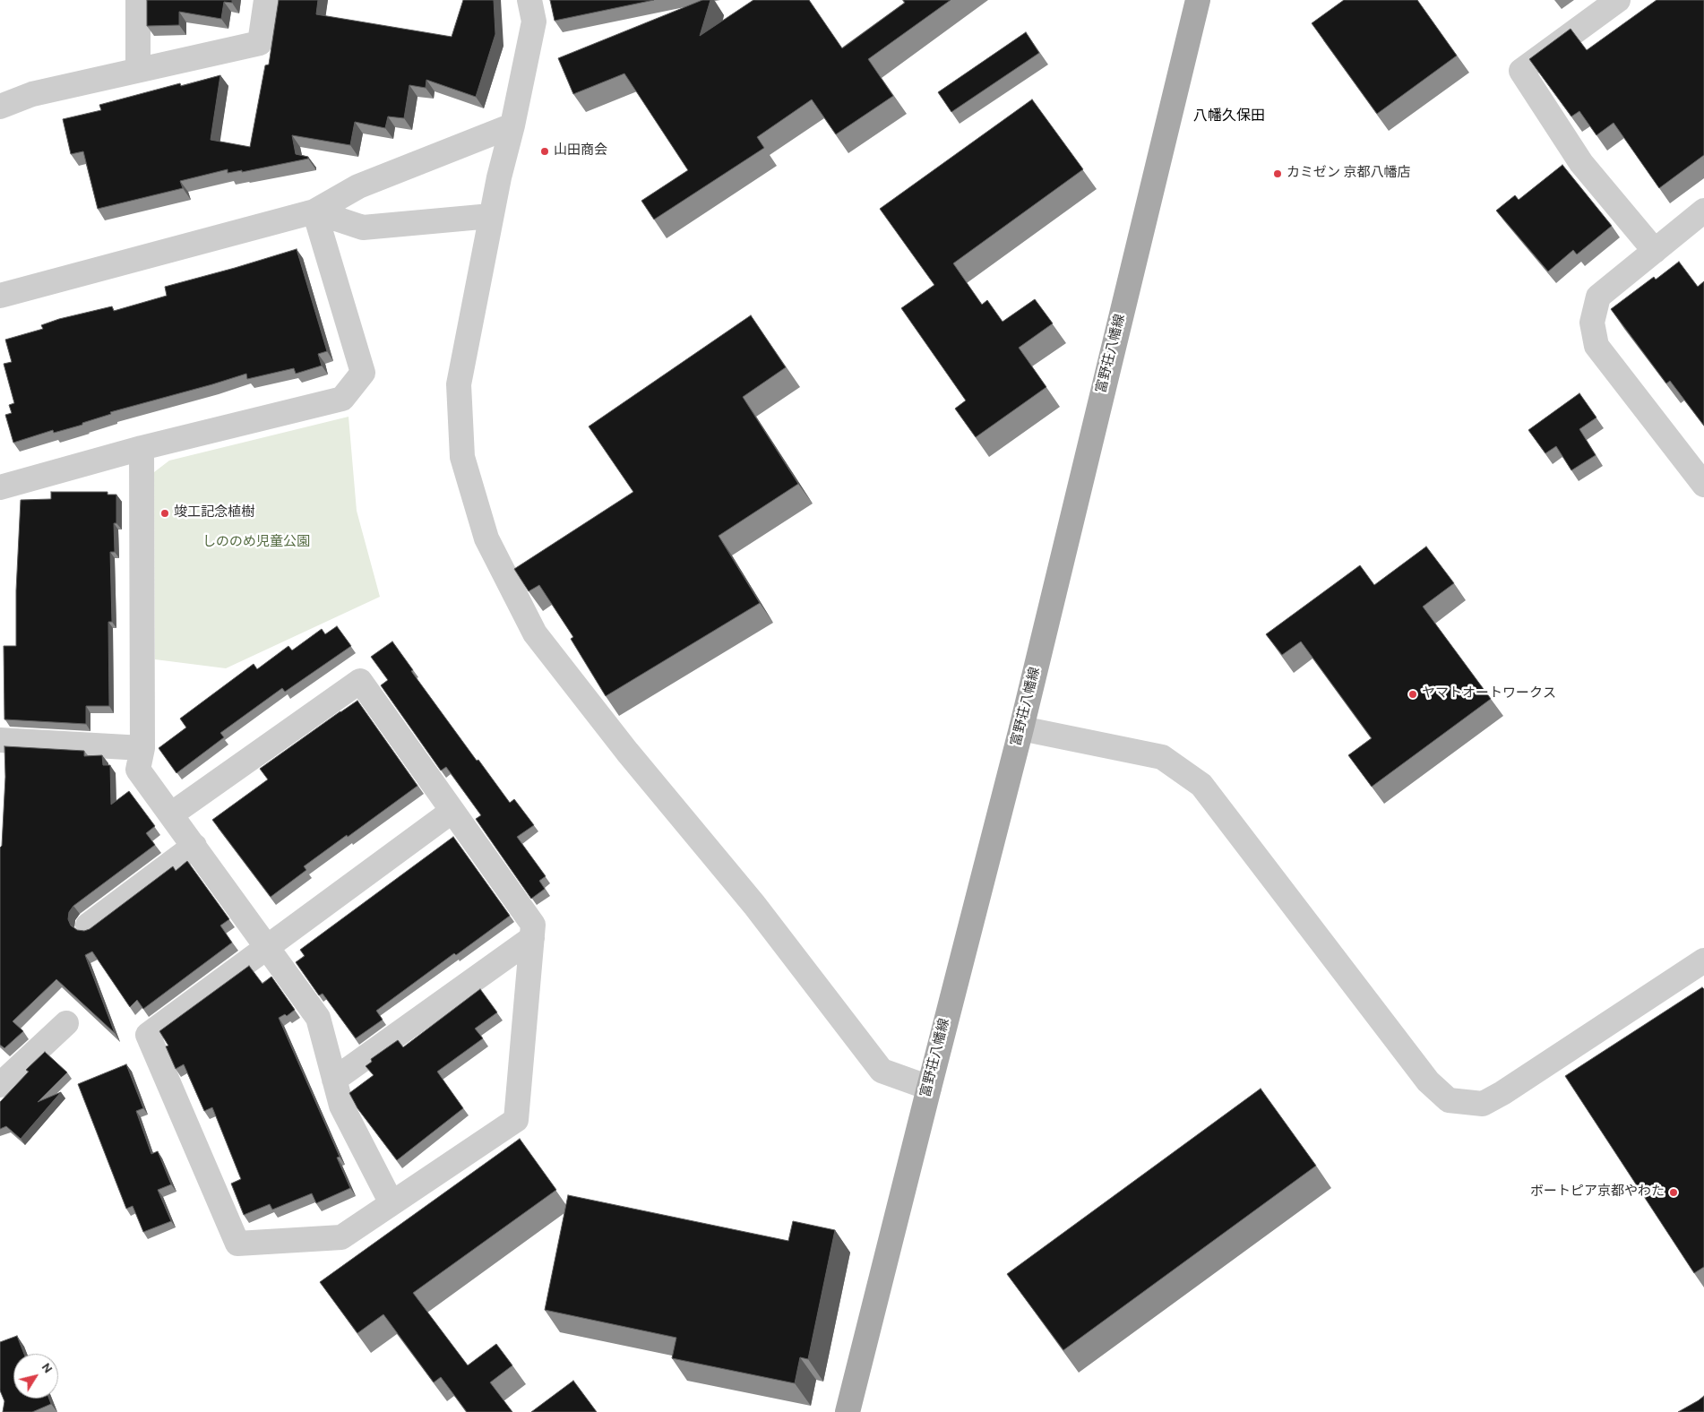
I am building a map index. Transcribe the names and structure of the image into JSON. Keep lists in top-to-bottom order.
{
  "streets": {
    "main road": ["富野荘八幡線"]
  },
  "districts": ["八幡久保田"],
  "parks": ["しののめ児童公園"],
  "places": [
    "山田商会",
    "カミゼン 京都八幡店",
    "竣工記念植樹",
    "ヤマトオートワークス",
    "ボートピア京都やわた"
  ],
  "north": "top right"
}
